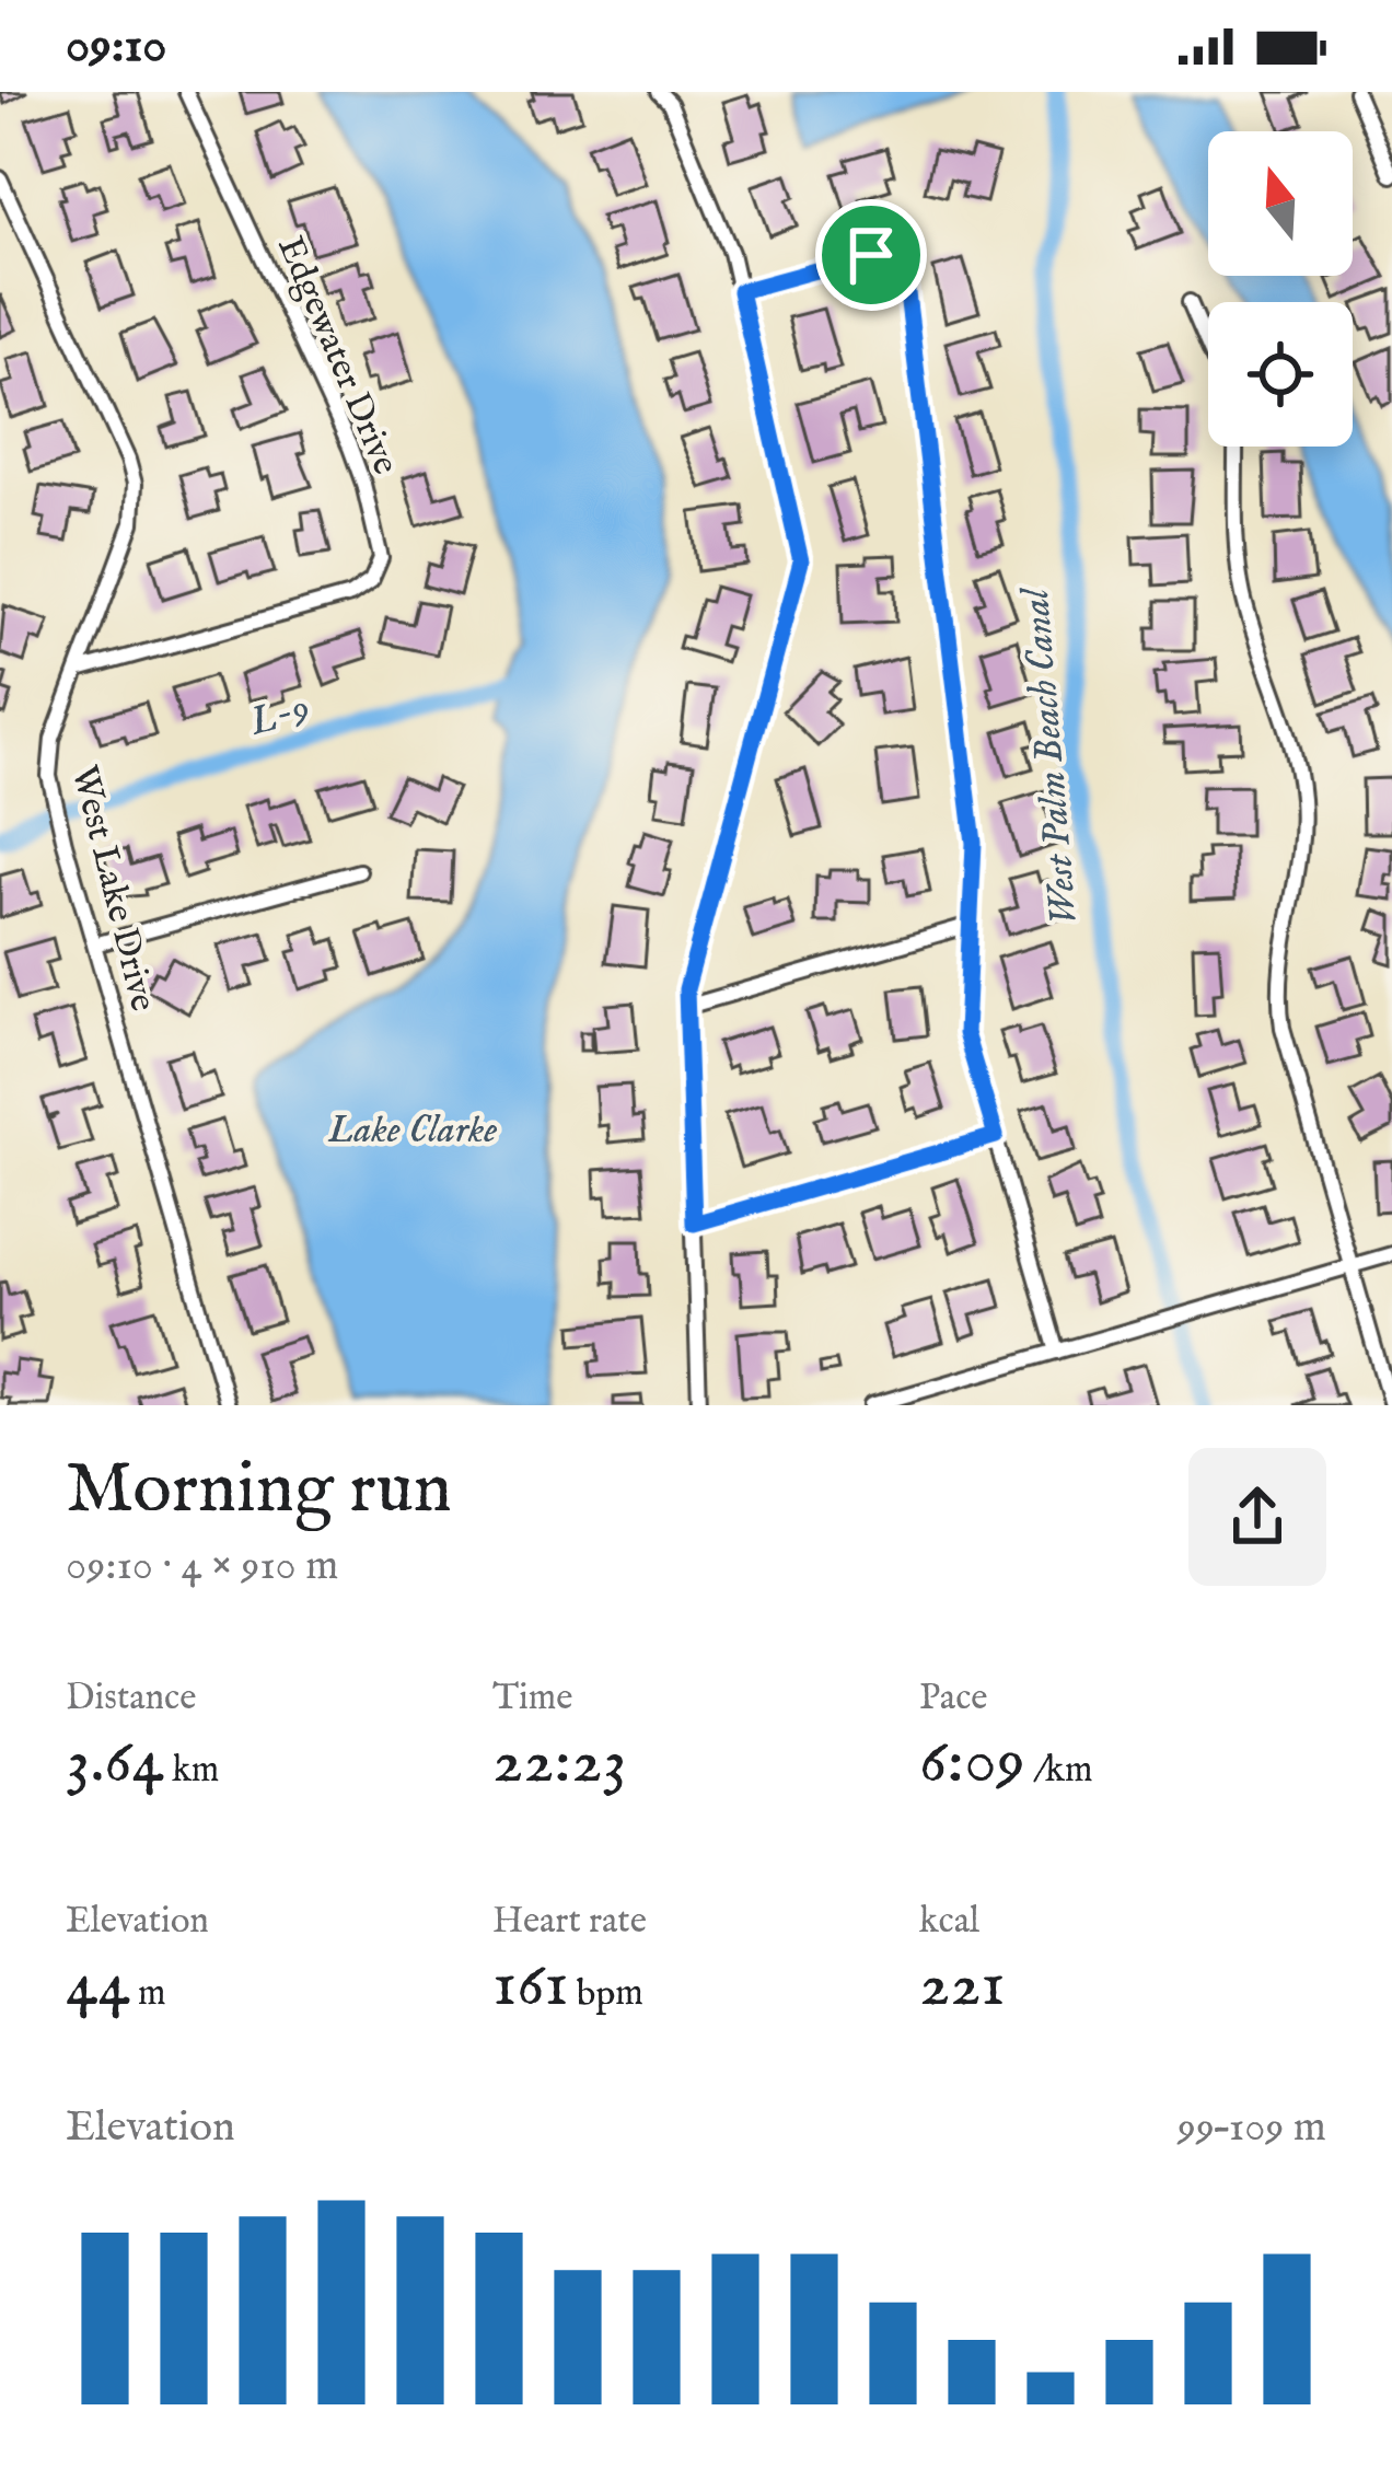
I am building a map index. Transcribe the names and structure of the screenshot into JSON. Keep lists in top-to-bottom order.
{
  "streets": {
    "street": ["Edgewater Drive", "West Lake Drive"]
  },
  "crossings": [
    ["Edgewater Drive", "West Lake Drive"]
  ],
  "water": ["L-9", "West Palm Beach Canal", "Lake Clarke"],
  "north": "top",
  "page": {
    "status": "09:10",
    "heading": ["Morning run", "09:10 · 4 × 910 m"],
    "stats": [
      ["Distance", "3.64 km"],
      ["Time", "22:23"],
      ["Pace", "6:09 /km"],
      ["Elevation", "44 m"],
      ["Heart rate", "161 bpm"],
      ["kcal", "221"]
    ],
    "chart": ["Elevation", "99–109 m"]
  }
}
